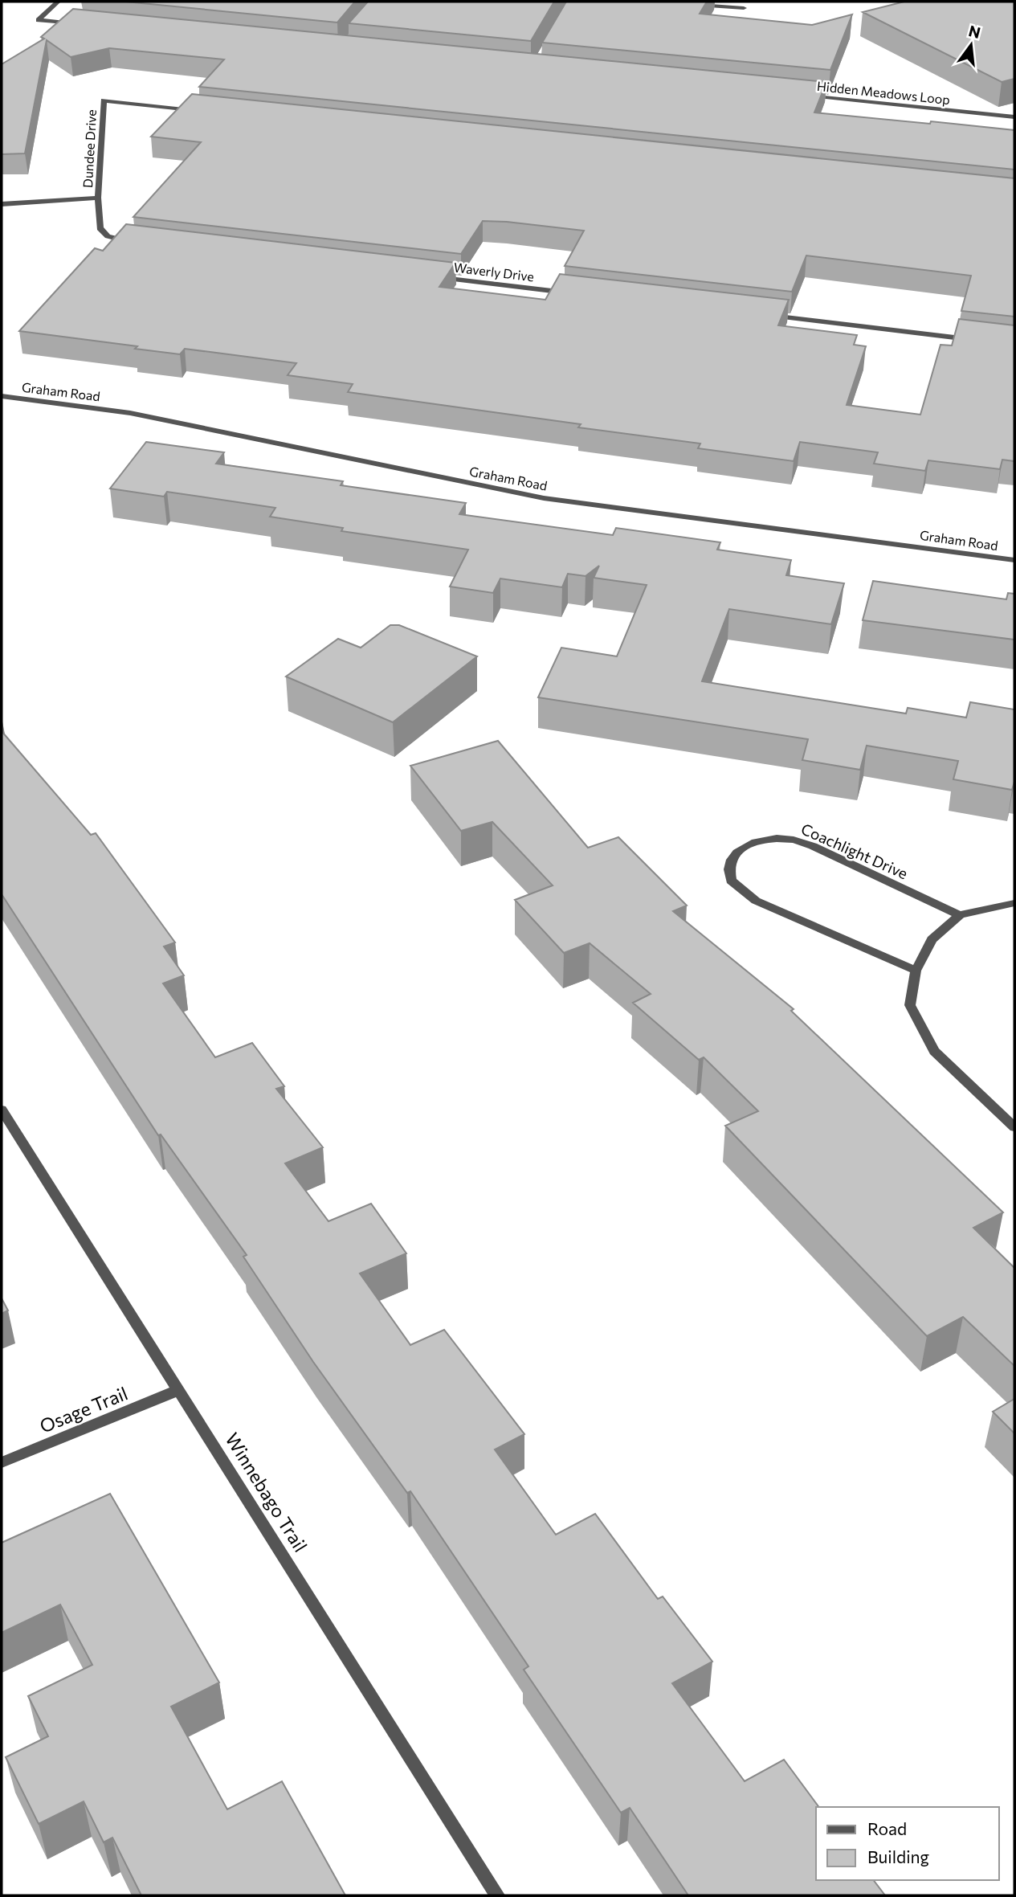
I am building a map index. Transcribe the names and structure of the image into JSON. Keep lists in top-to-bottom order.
{
  "streets": {
    "street": [
      "Hidden Meadows Loop",
      "Dundee Drive",
      "Waverly Drive",
      "Graham Road",
      "Coachlight Drive",
      "Osage Trail",
      "Winnebago Trail"
    ]
  },
  "crossings": [
    ["Osage Trail", "Winnebago Trail"]
  ],
  "legend": ["Road", "Building"],
  "north": "top"
}
